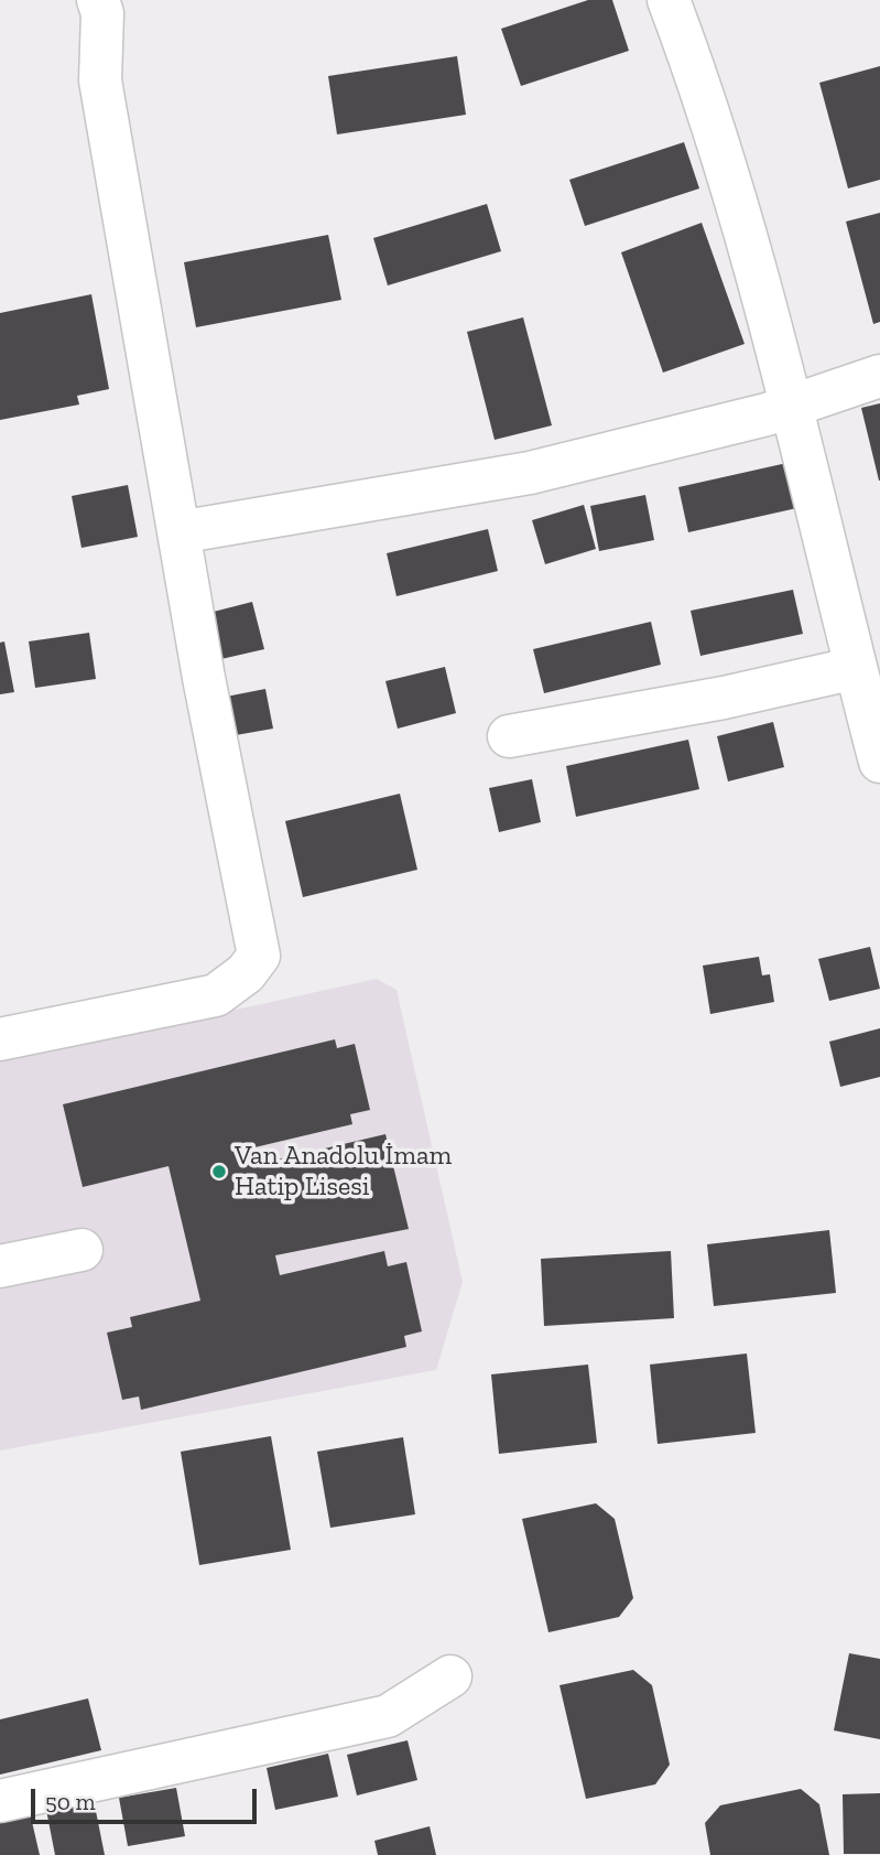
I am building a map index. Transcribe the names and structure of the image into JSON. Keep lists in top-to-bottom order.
{
  "places": ["Van Anadolu İmam Hatip Lisesi"],
  "scale_bar": "50 m"
}
